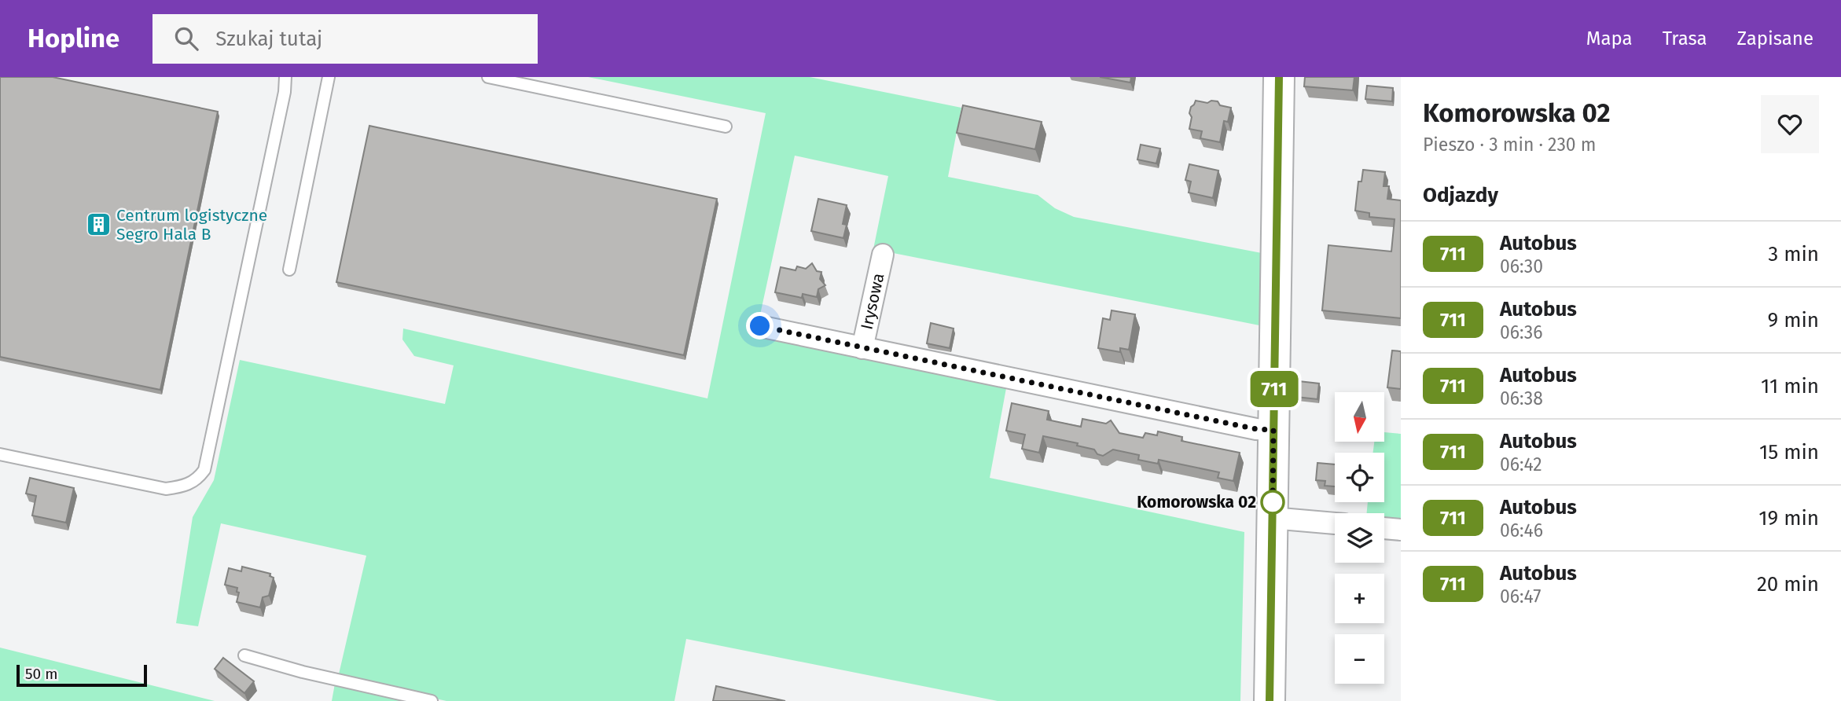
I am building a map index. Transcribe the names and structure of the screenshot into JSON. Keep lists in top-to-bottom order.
{
  "streets": {
    "street": ["Irysowa"]
  },
  "places": {
    "building": ["Centrum logistyczne Segro Hala B"],
    "other": ["Komorowska 02"]
  },
  "lines": ["bus line 711"],
  "scale_bar": "50 m",
  "north": "bottom",
  "page": {
    "header": "Hopline",
    "search": "Szukaj tutaj",
    "nav": ["Mapa", "Trasa", "Zapisane"],
    "on_map": "711",
    "heading": [
      ["Komorowska 02", "Pieszo · 3 min · 230 m"],
      "Odjazdy"
    ],
    "list": [
      {
        "mark": "711",
        "name": "Autobus",
        "note": "06:30",
        "value": "3 min"
      },
      {
        "mark": "711",
        "name": "Autobus",
        "note": "06:36",
        "value": "9 min"
      },
      {
        "mark": "711",
        "name": "Autobus",
        "note": "06:38",
        "value": "11 min"
      },
      {
        "mark": "711",
        "name": "Autobus",
        "note": "06:42",
        "value": "15 min"
      },
      {
        "mark": "711",
        "name": "Autobus",
        "note": "06:46",
        "value": "19 min"
      },
      {
        "mark": "711",
        "name": "Autobus",
        "note": "06:47",
        "value": "20 min"
      }
    ],
    "map_buttons": ["+", "−"],
    "scale": "50 m"
  }
}
